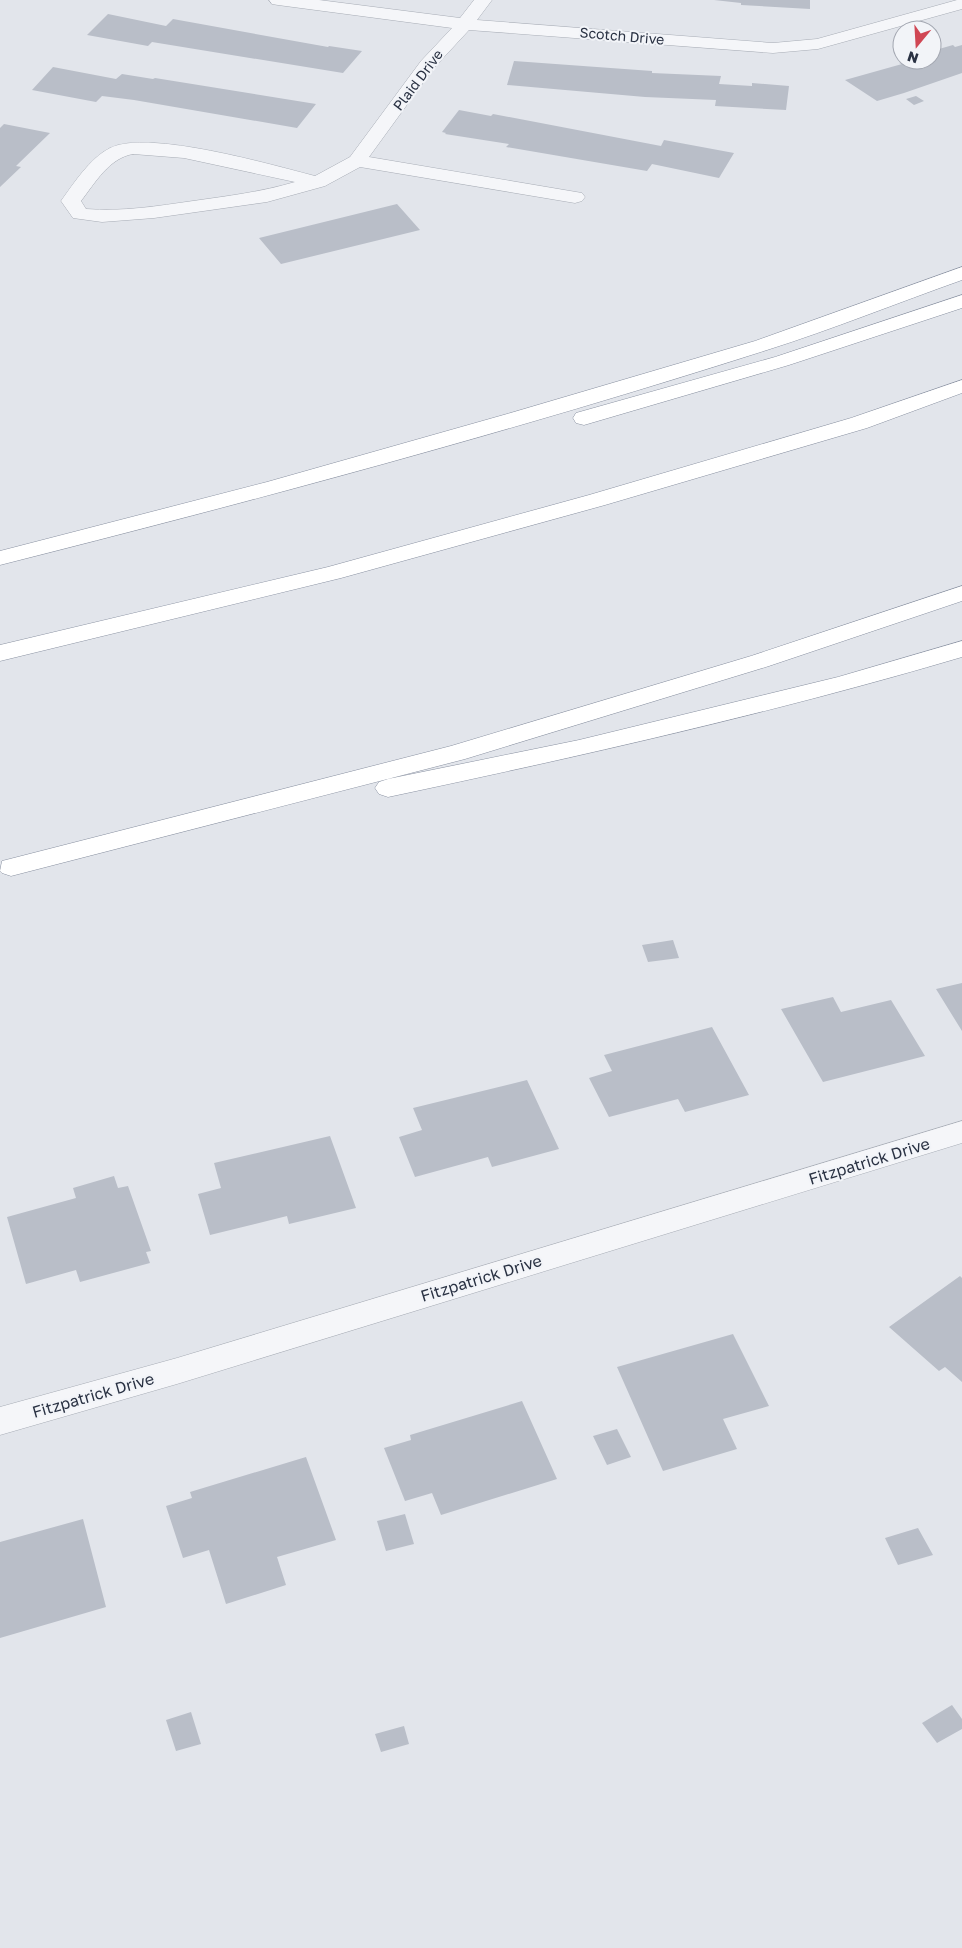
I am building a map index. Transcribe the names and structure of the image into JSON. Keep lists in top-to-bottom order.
{
  "streets": {
    "street": ["Scotch Drive", "Plaid Drive", "Fitzpatrick Drive"]
  },
  "crossings": [
    ["Scotch Drive", "Plaid Drive"]
  ],
  "north": "bottom"
}
